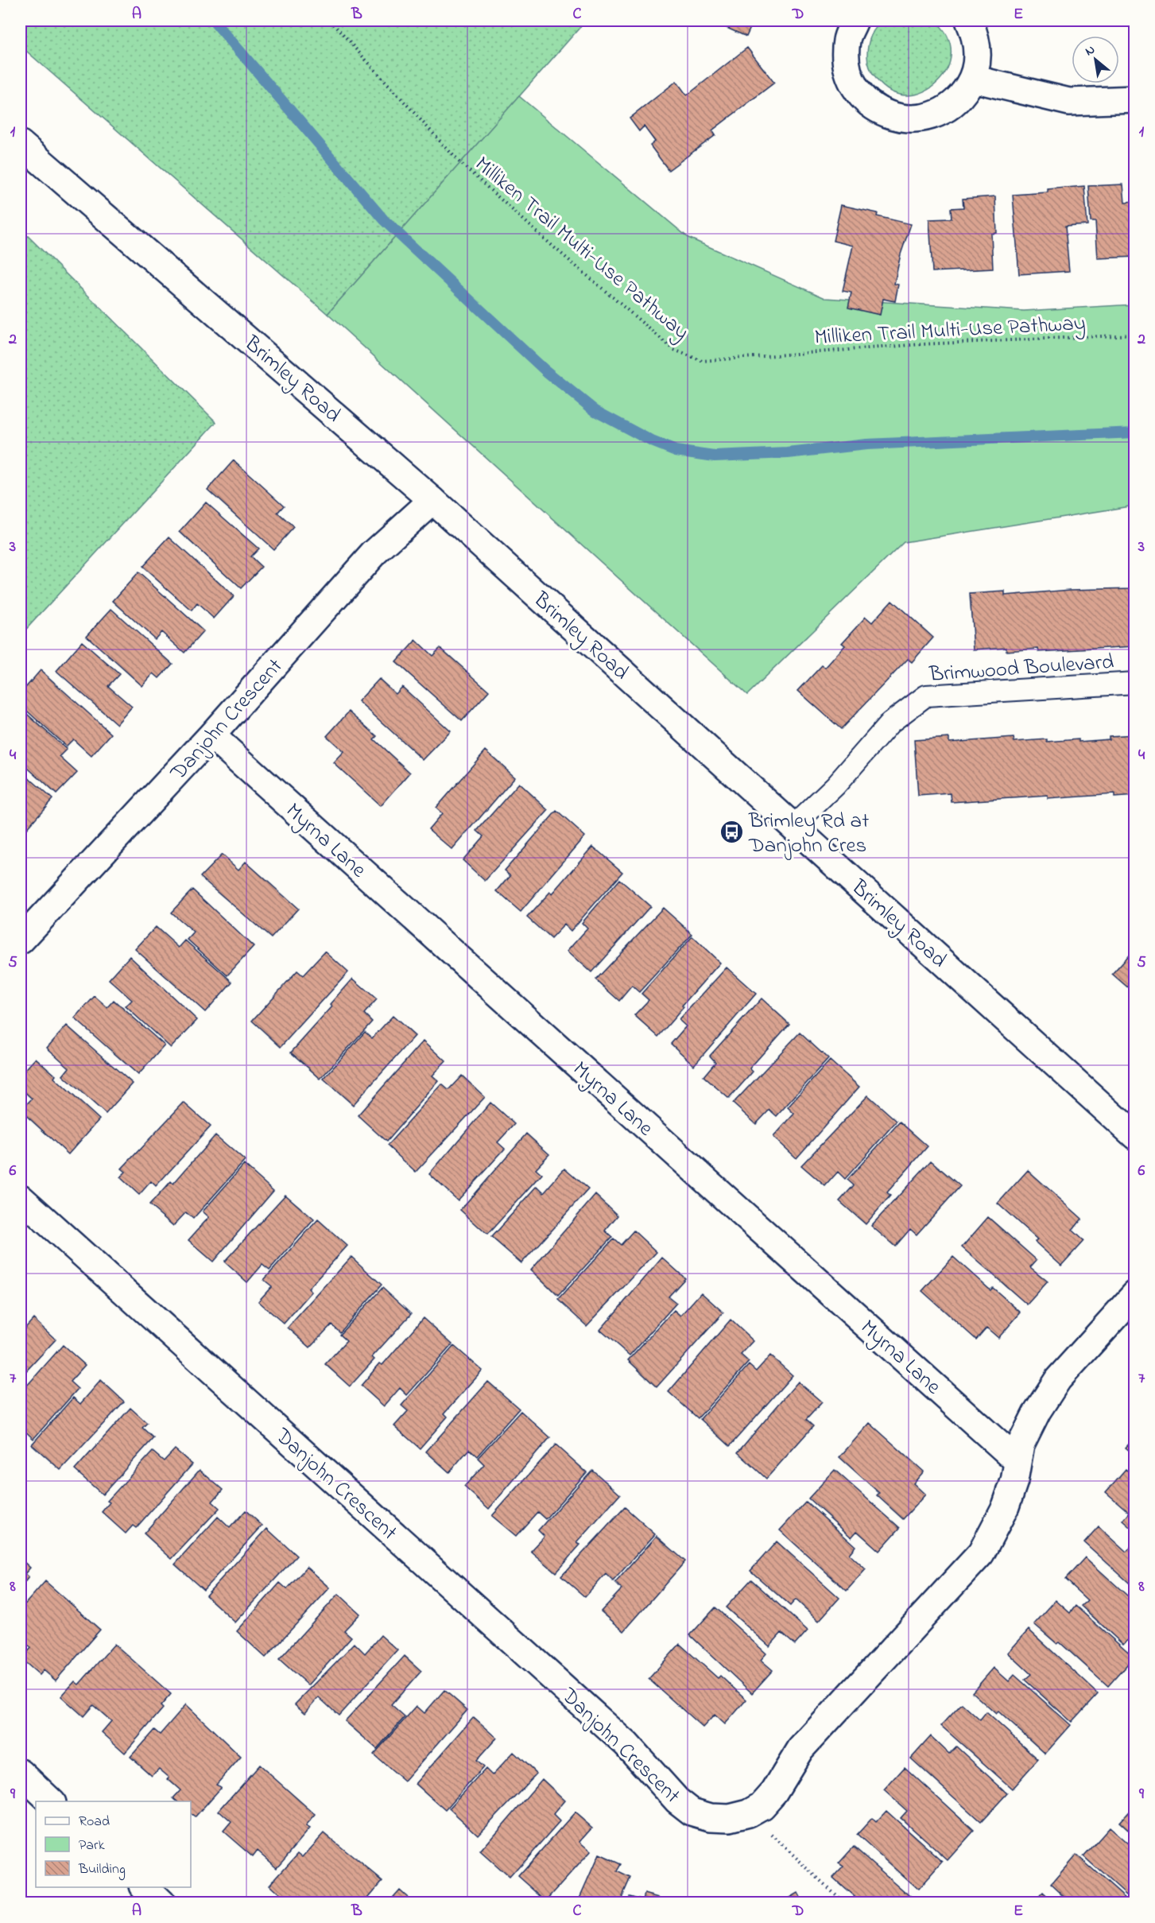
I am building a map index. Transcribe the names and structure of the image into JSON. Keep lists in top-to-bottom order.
{
  "streets": {
    "street": ["Brimley Road", "Danjohn Crescent", "Myrna Lane"],
    "lane": ["Brimwood Boulevard"],
    "path": ["Milliken Trail Multi-Use Pathway"]
  },
  "crossings": [
    ["Brimley Road", "Brimwood Boulevard"],
    ["Brimley Road", "Danjohn Crescent"],
    ["Danjohn Crescent", "Myrna Lane"]
  ],
  "places": {
    "bus stop": ["Brimley Rd at Danjohn Cres"]
  },
  "legend": ["Road", "Park", "Building"],
  "north": "top left",
  "grid": {
    "columns": [
      "A",
      "B",
      "C",
      "D",
      "E"
    ],
    "rows": [
      "1",
      "2",
      "3",
      "4",
      "5",
      "6",
      "7",
      "8",
      "9"
    ]
  }
}
